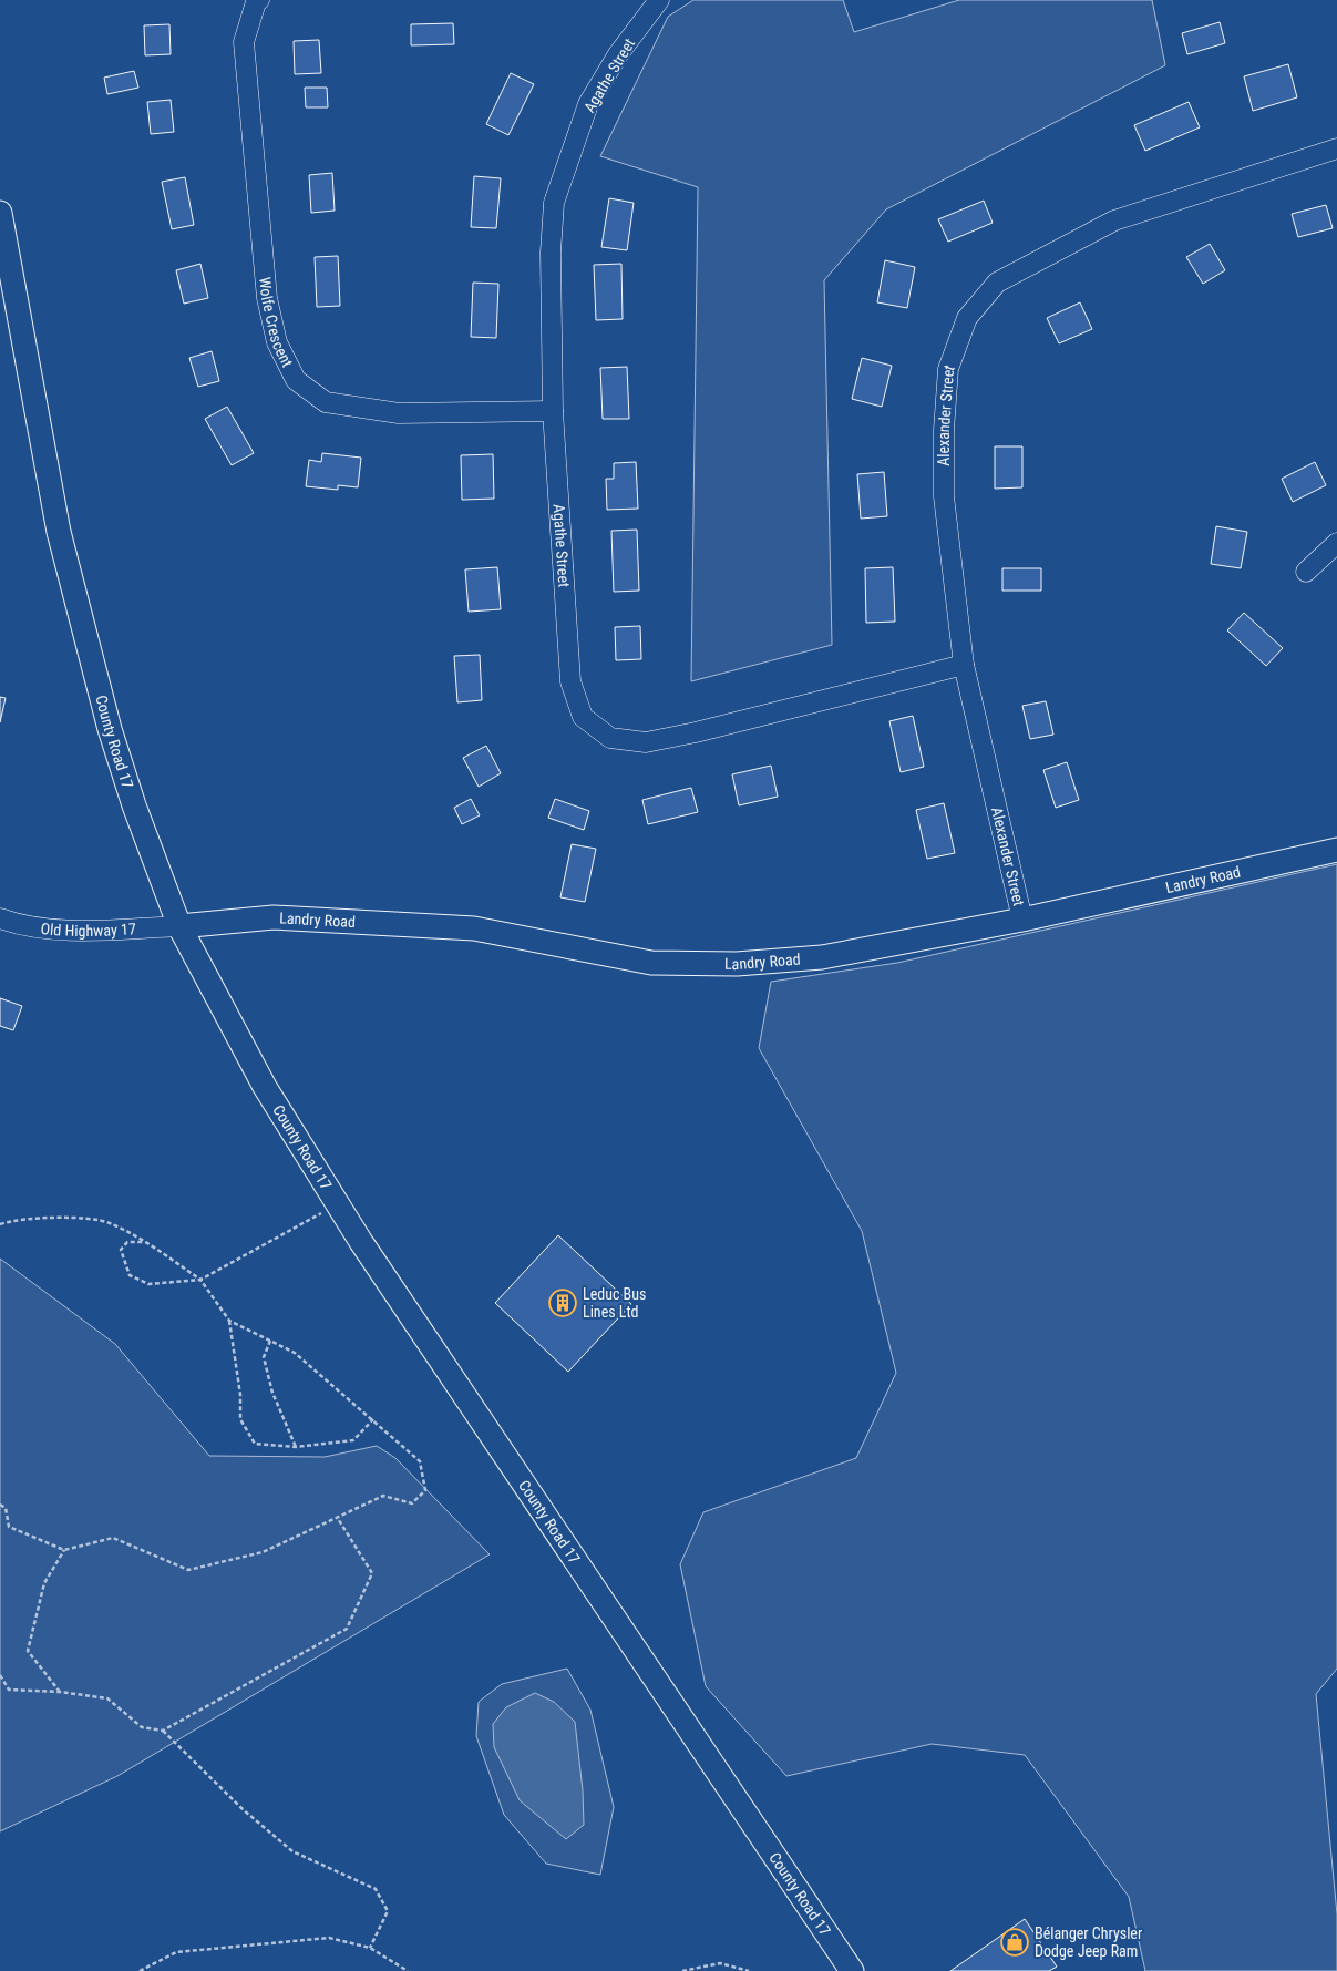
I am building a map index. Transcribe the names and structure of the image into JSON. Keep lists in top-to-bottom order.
{
  "streets": {
    "main road": ["County Road 17", "Landry Road"],
    "street": [
      "Agathe Street",
      "Wolfe Crescent",
      "Alexander Street",
      "Old Highway 17"
    ]
  },
  "crossings": [
    ["Agathe Street", "Wolfe Crescent"],
    ["Agathe Street", "Alexander Street"],
    ["Alexander Street", "Landry Road"],
    ["County Road 17", "Landry Road"],
    ["County Road 17", "Old Highway 17"],
    ["Landry Road", "Old Highway 17"]
  ],
  "places": {
    "building": ["Leduc Bus Lines Ltd"],
    "shop": ["Bélanger Chrysler Dodge Jeep Ram"]
  }
}
